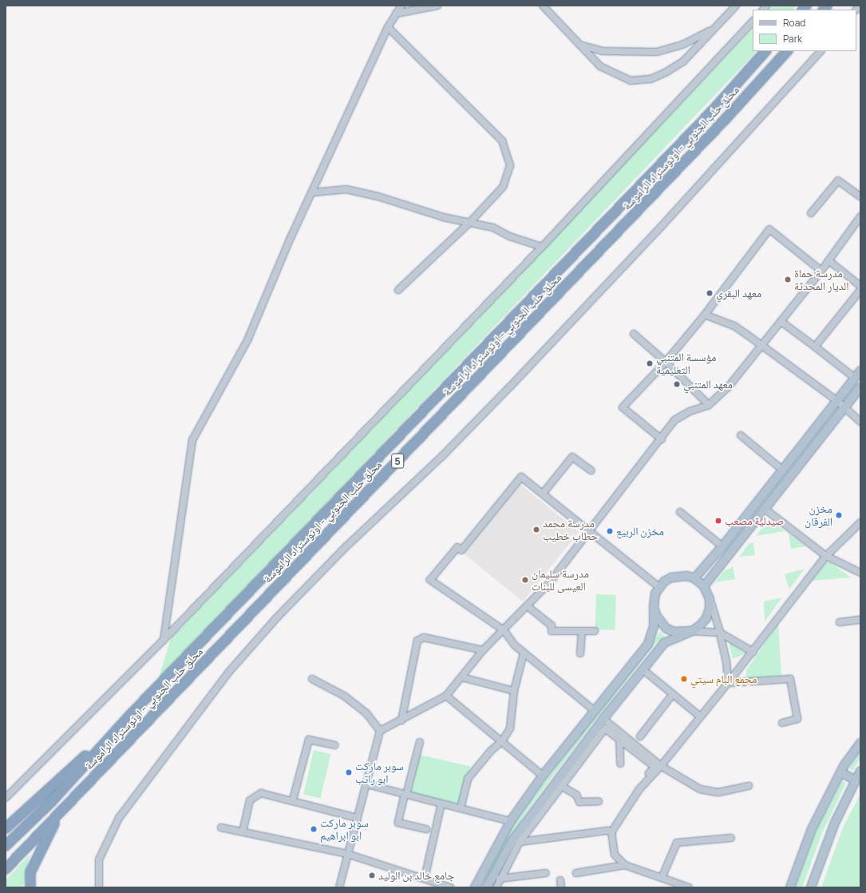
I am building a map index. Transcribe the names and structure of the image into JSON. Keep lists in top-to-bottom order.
{
  "streets": {
    "highway": ["محلق حلب الجنوبي - اوتوستراد الراموسة", "5"]
  },
  "places": [
    "مدرسة حماة الديار المحدثة",
    "معهد البقري",
    "مؤسسة المتنبي التعليمية",
    "معهد المتنبي",
    "مخزن الفرقان",
    "صيدلية مصعب",
    "مدرسة محمد حطاب خطيب",
    "مخزن الربيع",
    "مدرسة سليمان العيسى للبنات",
    "مجمع البام سيتي",
    "سوبر ماركت ابو راتب",
    "سوبر ماركت ابو ابراهيم",
    "جامع خالد بن الوليد"
  ],
  "legend": ["Road", "Park"]
}
